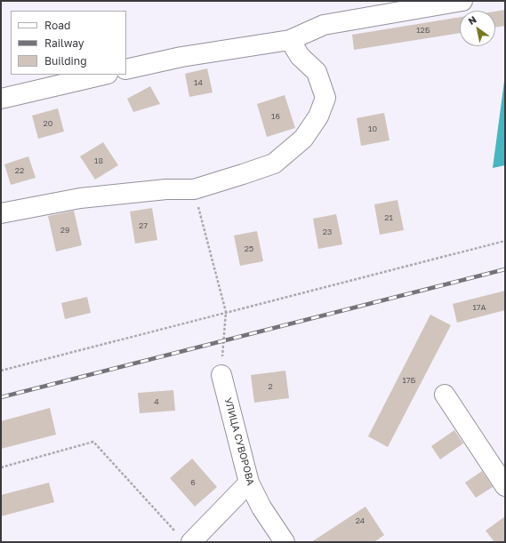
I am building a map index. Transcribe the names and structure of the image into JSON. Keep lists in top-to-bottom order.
{
  "streets": {
    "street": ["УЛИЦА СУВОРОВА"]
  },
  "house_numbers": [
    "12Б",
    "14",
    "16",
    "20",
    "10",
    "18",
    "22",
    "21",
    "27",
    "29",
    "23",
    "25",
    "17А",
    "17Б",
    "2",
    "4",
    "6",
    "24"
  ],
  "legend": ["Road", "Railway", "Building"],
  "north": "top left"
}
